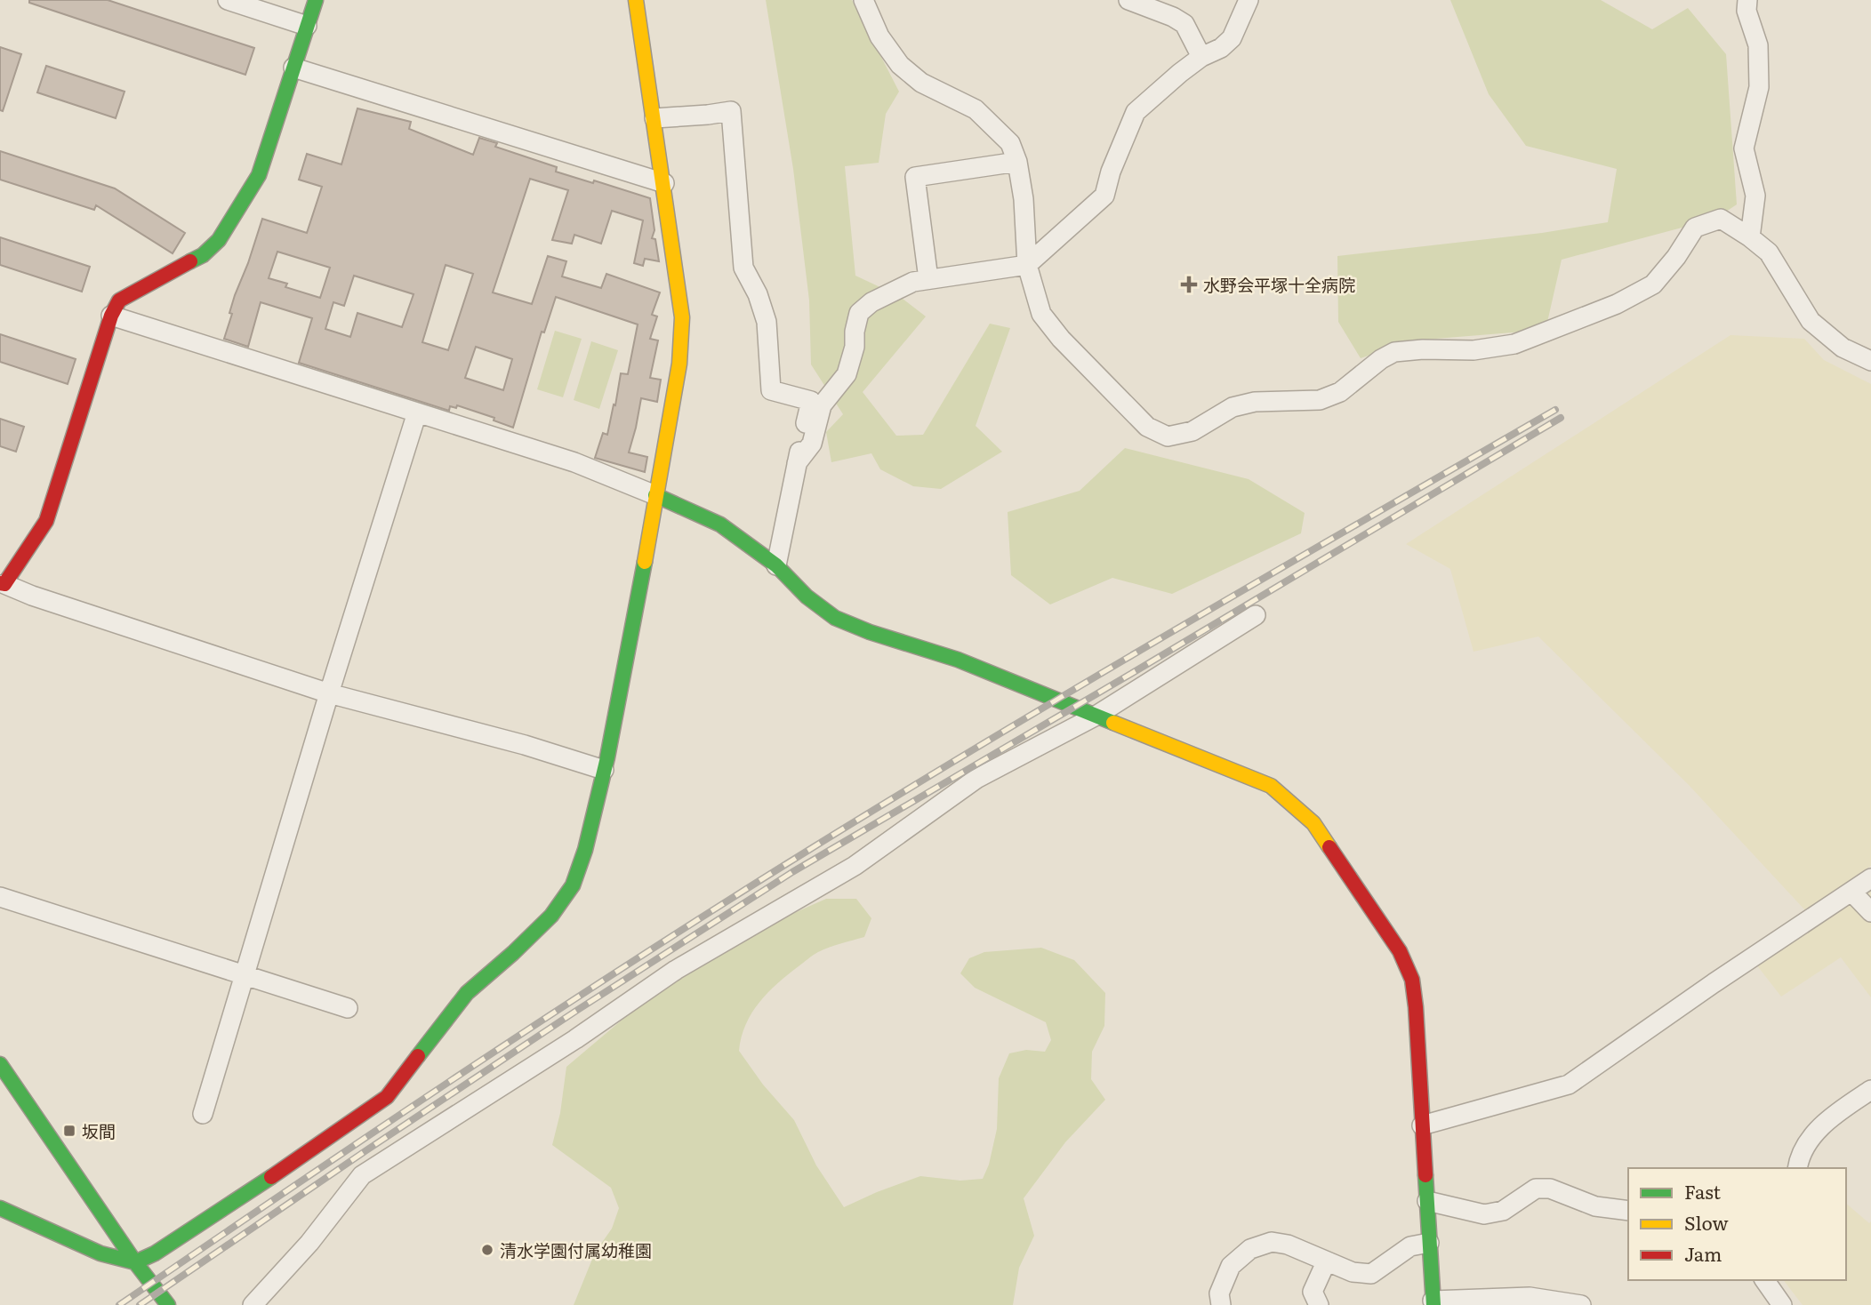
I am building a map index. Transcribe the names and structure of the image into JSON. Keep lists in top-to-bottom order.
{
  "places": {
    "health": ["水野会平塚十全病院"],
    "transit": ["坂間"],
    "other": ["清水学園付属幼稚園"]
  },
  "legend": ["Fast", "Slow", "Jam"]
}
